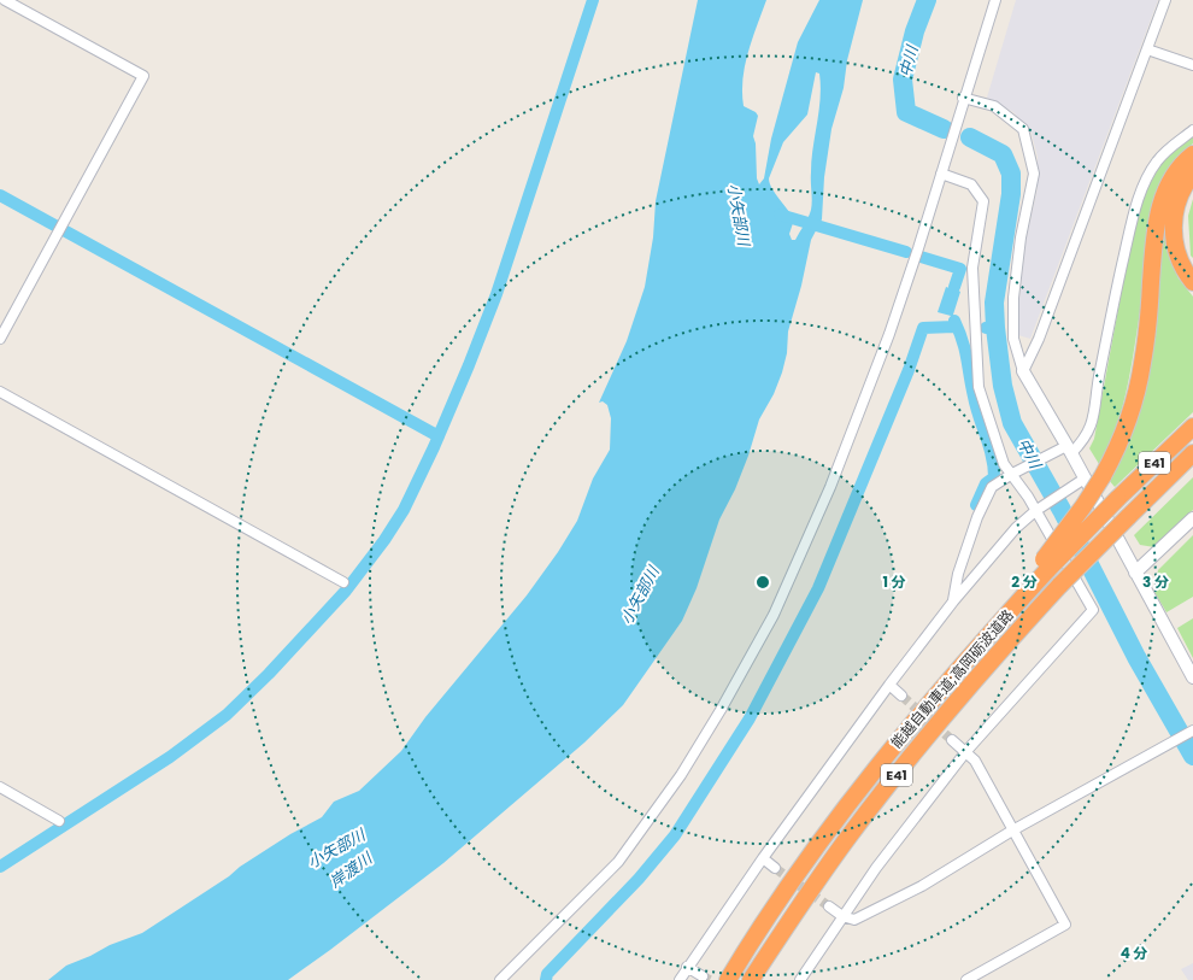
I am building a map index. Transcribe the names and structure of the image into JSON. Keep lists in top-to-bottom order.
{
  "streets": {
    "highway": ["E41", "能越自動車道;高岡砺波道路"]
  },
  "crossings": [
    ["E41", "能越自動車道;高岡砺波道路"]
  ],
  "water": ["中川", "小矢部川", "岸渡川"],
  "rings": [
    "1 分",
    "2 分",
    "3 分",
    "4 分"
  ]
}
